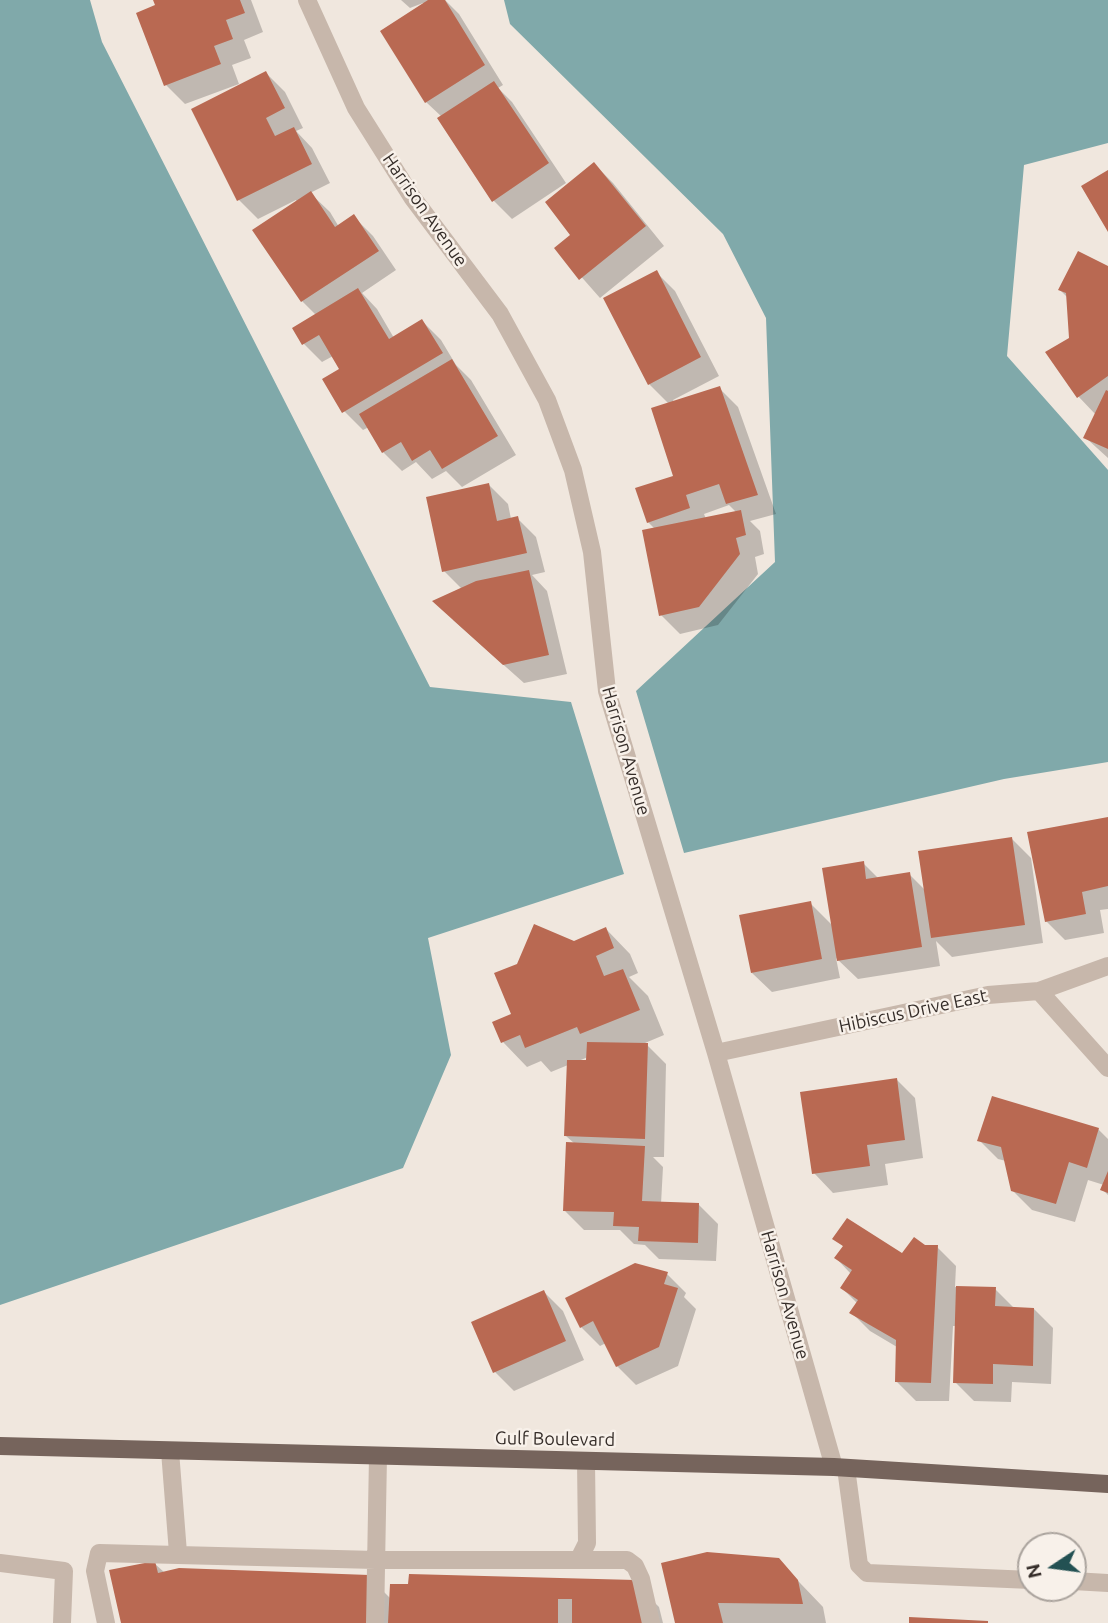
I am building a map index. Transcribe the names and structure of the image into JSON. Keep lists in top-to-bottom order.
{
  "streets": {
    "main road": ["Gulf Boulevard"],
    "street": ["Harrison Avenue", "Hibiscus Drive East"]
  },
  "crossings": [
    ["Harrison Avenue", "Hibiscus Drive East"],
    ["Harrison Avenue", "Gulf Boulevard"]
  ],
  "north": "left"
}
